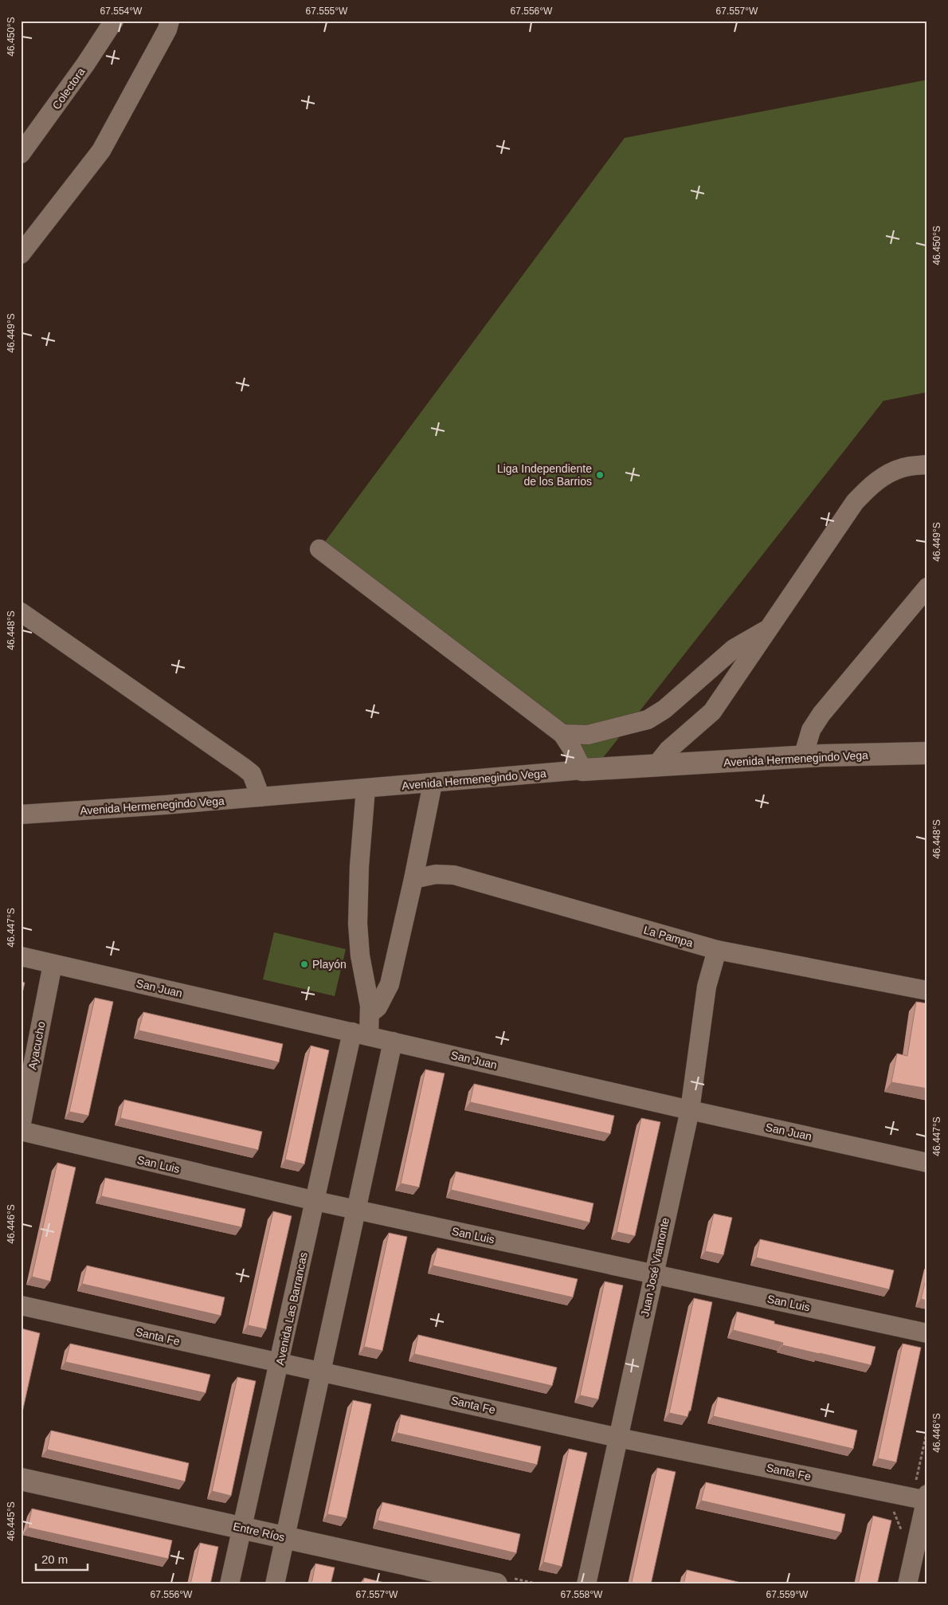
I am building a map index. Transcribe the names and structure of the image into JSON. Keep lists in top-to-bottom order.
{
  "streets": {
    "street": [
      "Colectora",
      "Avenida Hermenegindo Vega",
      "La Pampa",
      "San Juan",
      "Ayacucho",
      "San Luis",
      "Juan José Viamonte",
      "Avenida Las Barrancas",
      "Santa Fe",
      "Entre Ríos"
    ]
  },
  "crossings": [
    ["Avenida Hermenegindo Vega", "Avenida Las Barrancas"],
    ["La Pampa", "Juan José Viamonte"],
    ["San Juan", "Ayacucho"],
    ["San Juan", "Juan José Viamonte"],
    ["San Juan", "Avenida Las Barrancas"],
    ["San Luis", "Juan José Viamonte"],
    ["San Luis", "Avenida Las Barrancas"],
    ["Juan José Viamonte", "Santa Fe"],
    ["Avenida Las Barrancas", "Santa Fe"],
    ["Avenida Las Barrancas", "Entre Ríos"]
  ],
  "places": ["Liga Independiente de los Barrios", "Playón"],
  "scale_bar": "20 m",
  "coordinates": [
    "67.554°W",
    "67.555°W",
    "67.556°W",
    "67.557°W",
    "46.450°S",
    "46.449°S",
    "46.448°S",
    "46.447°S",
    "46.446°S",
    "46.445°S",
    "67.558°W",
    "67.559°W"
  ]
}
